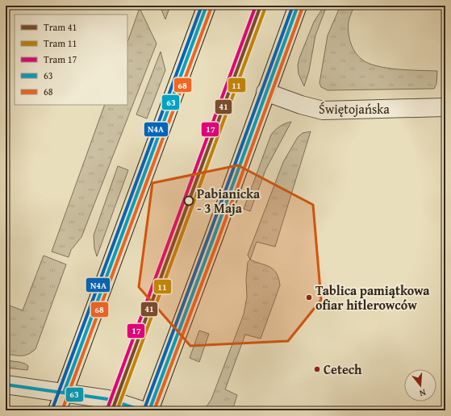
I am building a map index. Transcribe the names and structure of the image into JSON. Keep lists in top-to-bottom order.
{
  "streets": {
    "street": ["Świętojańska"]
  },
  "places": ["Pabianicka - 3 Maja", "Tablica pamiątkowa ofiar hitlerowców", "Cetech"],
  "lines": [
    "tram line 41",
    "tram line 17",
    "transit line 63",
    "transit line N4A",
    "tram line 11",
    "transit line 68"
  ],
  "legend": [
    "Tram 41",
    "Tram 11",
    "Tram 17",
    "63",
    "68"
  ],
  "north": "bottom"
}
